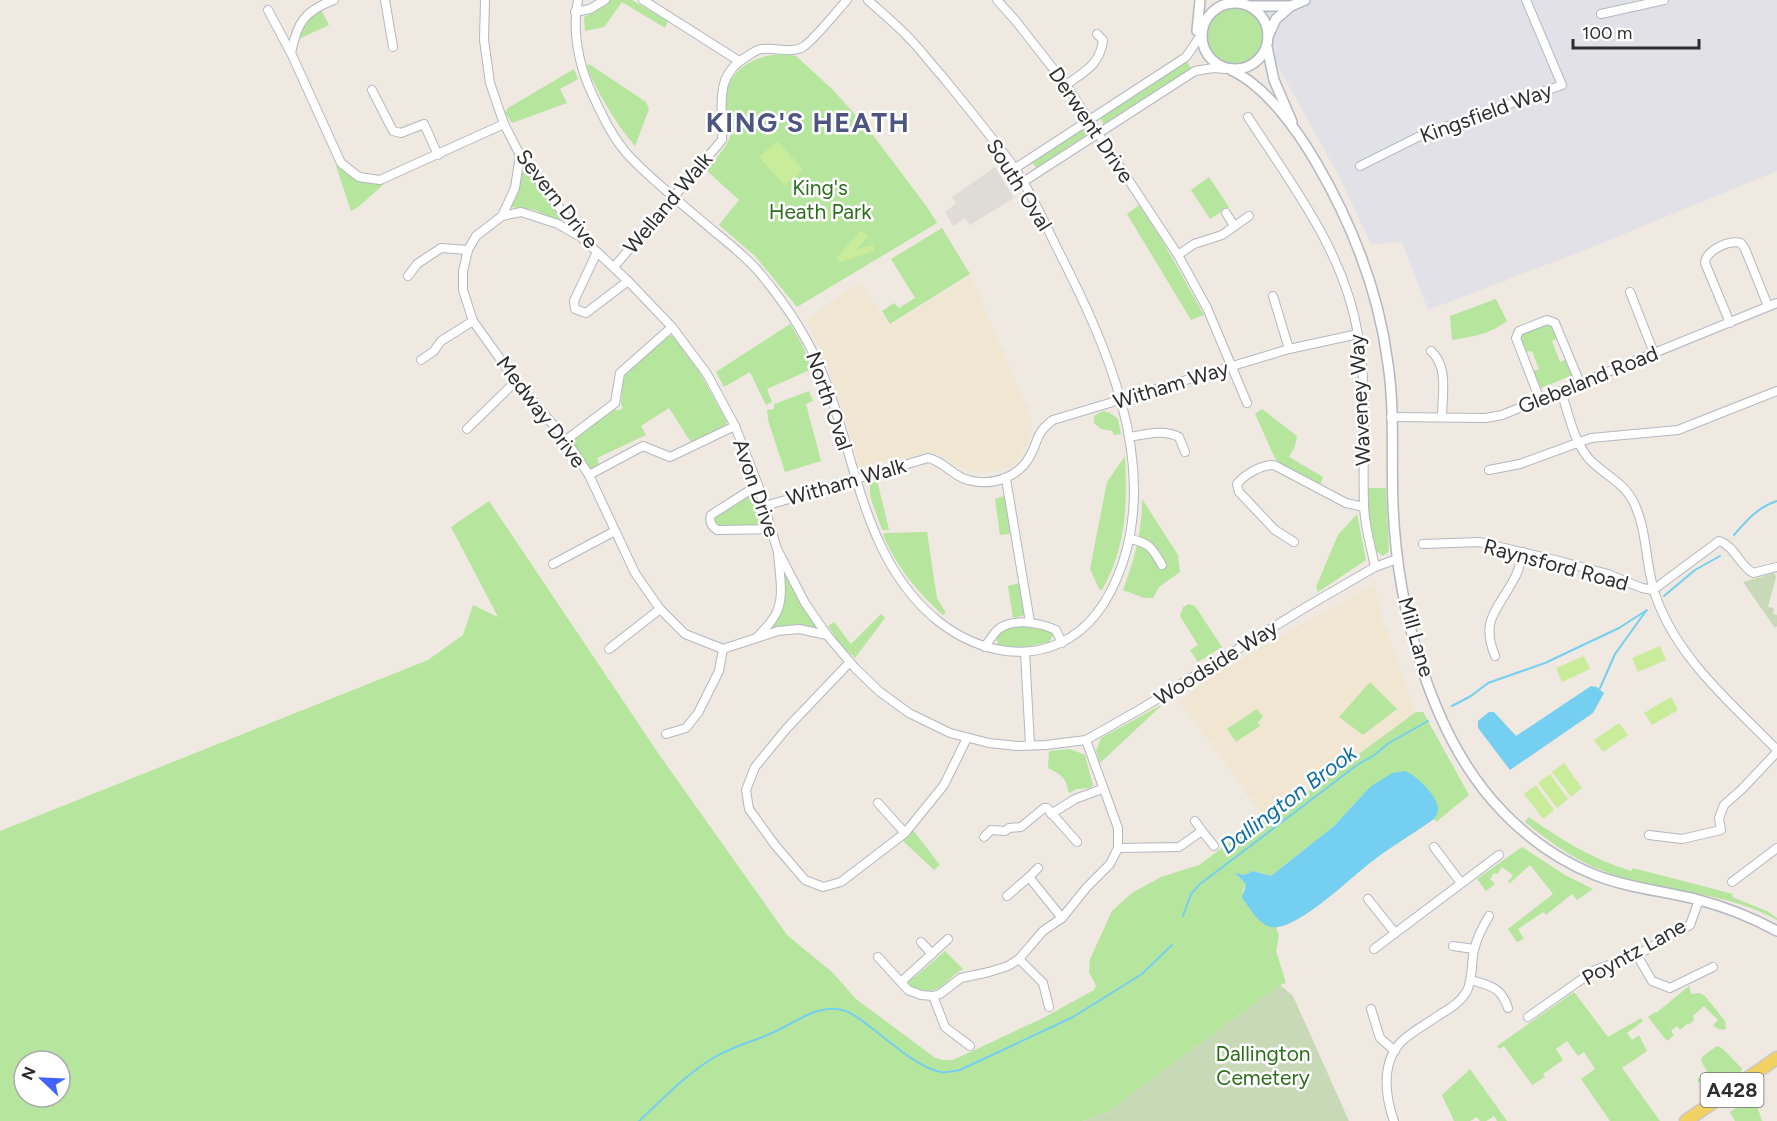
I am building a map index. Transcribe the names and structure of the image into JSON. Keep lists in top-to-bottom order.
{
  "streets": {
    "main road": ["A428"],
    "street": [
      "Kingsfield Way",
      "Derwent Drive",
      "South Oval",
      "Severn Drive",
      "Welland Walk",
      "Glebeland Road",
      "Witham Way",
      "Waveney Way",
      "North Oval",
      "Medway Drive",
      "Witham Walk",
      "Avon Drive",
      "Raynsford Road",
      "Mill Lane",
      "Woodside Way",
      "Poyntz Lane"
    ]
  },
  "crossings": [
    ["Derwent Drive", "Witham Way"],
    ["South Oval", "Witham Way"],
    ["South Oval", "North Oval"],
    ["Severn Drive", "Welland Walk"],
    ["Severn Drive", "Avon Drive"],
    ["Welland Walk", "North Oval"],
    ["Glebeland Road", "Mill Lane"],
    ["Witham Way", "Waveney Way"],
    ["Witham Way", "Witham Walk"],
    ["Waveney Way", "Woodside Way"],
    ["North Oval", "Witham Walk"],
    ["Witham Walk", "Avon Drive"],
    ["Avon Drive", "Woodside Way"],
    ["Mill Lane", "Woodside Way"],
    ["Mill Lane", "Poyntz Lane"]
  ],
  "districts": ["KING'S HEATH"],
  "water": ["Dallington Brook"],
  "parks": ["King's Heath Park", "Dallington Cemetery"],
  "scale_bar": "100 m",
  "north": "top left"
}
